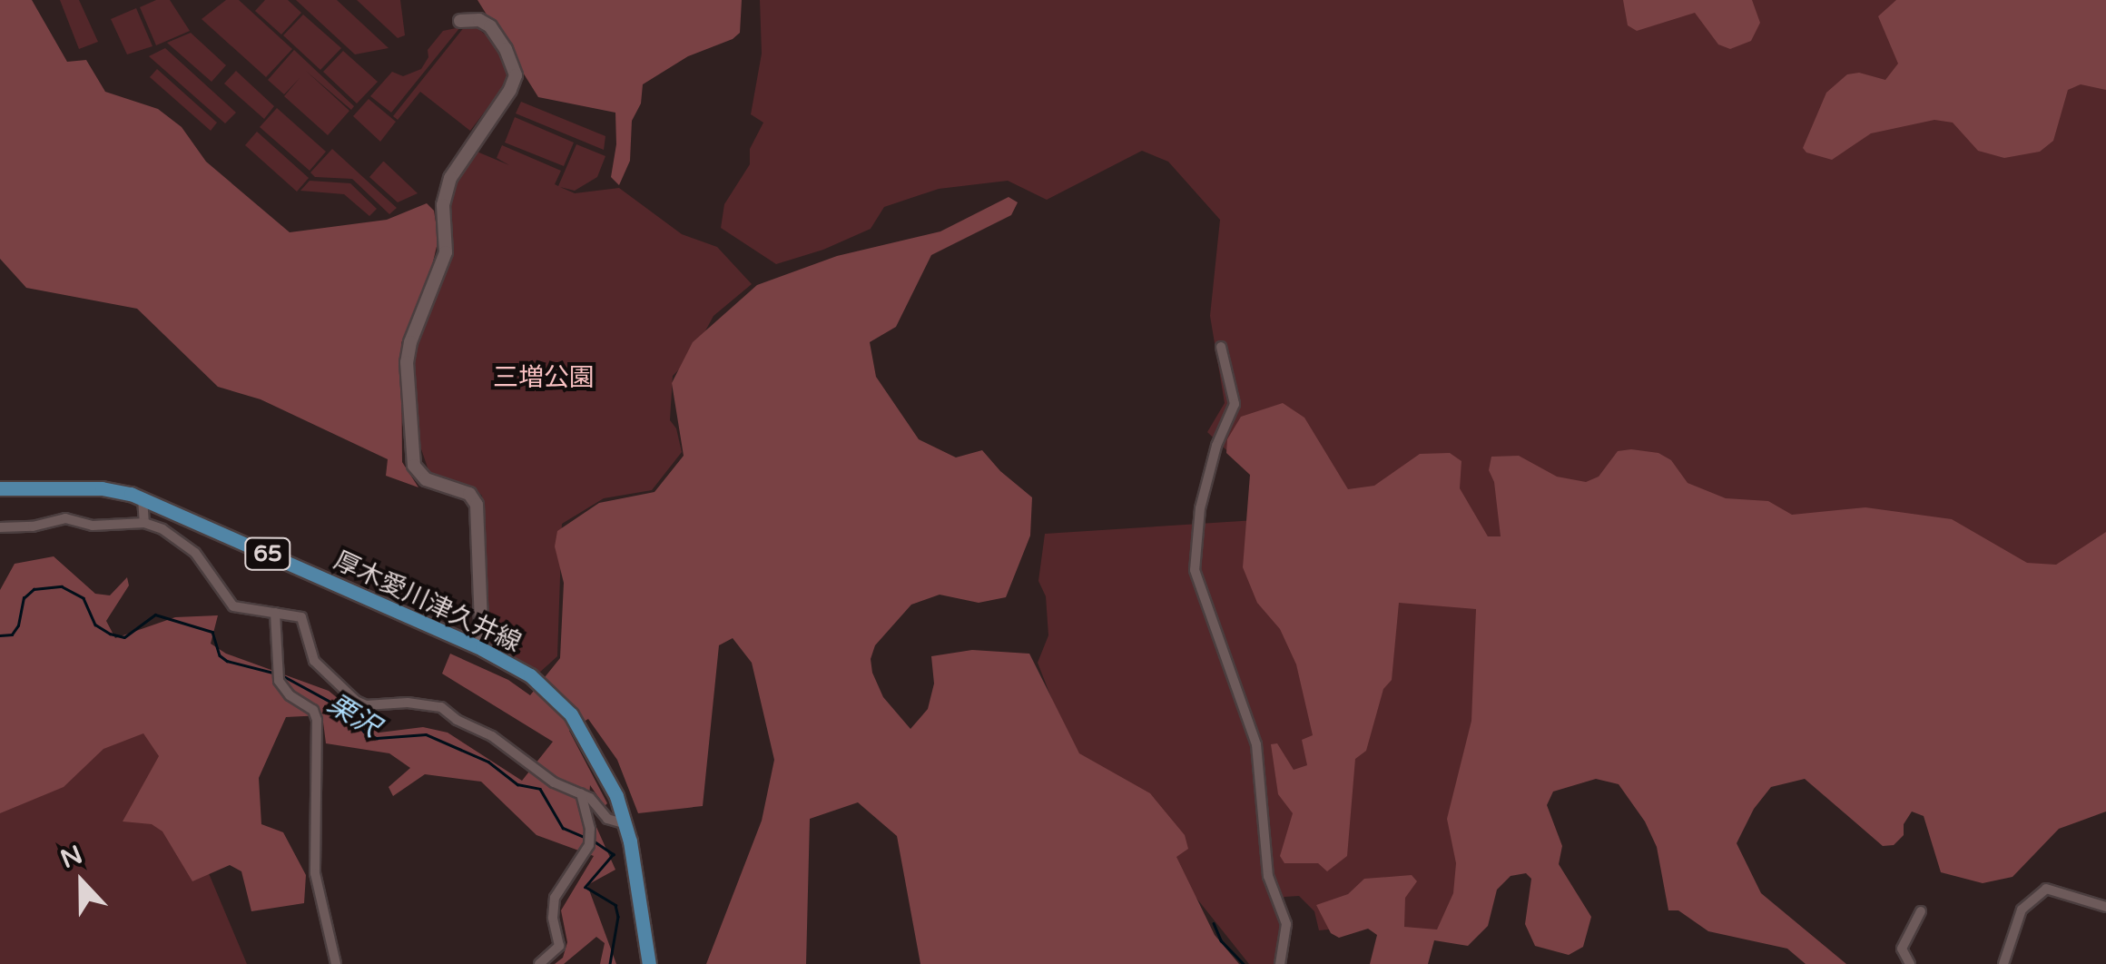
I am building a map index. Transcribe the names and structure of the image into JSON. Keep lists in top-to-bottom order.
{
  "streets": {
    "main road": ["65", "厚木愛川津久井線"]
  },
  "water": ["栗沢"],
  "parks": ["三増公園"],
  "north": "top"
}
